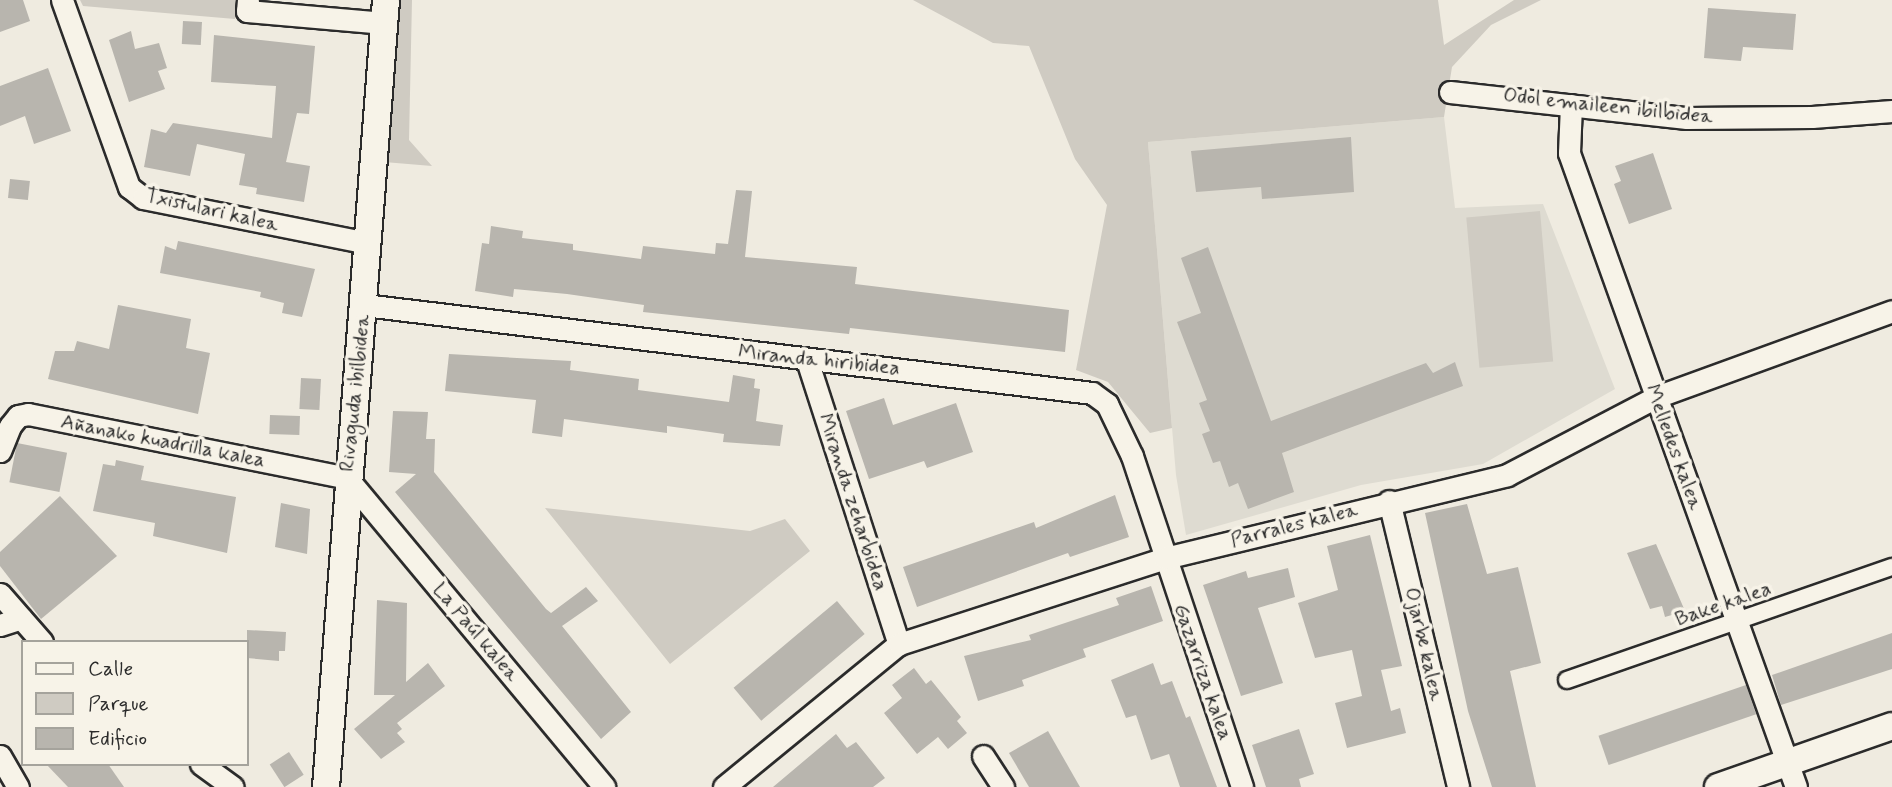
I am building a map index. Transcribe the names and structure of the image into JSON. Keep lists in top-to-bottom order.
{
  "streets": {
    "street": [
      "Odol emaileen ibilbidea",
      "Txistulari kalea",
      "Miranda hiribidea",
      "Rivaguda ibilbidea",
      "Añanako kuadrilla kalea",
      "Melledes kalea",
      "Miranda zeharbidea",
      "Parrales kalea",
      "Bake kalea",
      "La Paúl kalea",
      "Ojarbe kalea",
      "Gazarriza kalea"
    ]
  },
  "crossings": [
    ["Odol emaileen ibilbidea", "Melledes kalea"],
    ["Txistulari kalea", "Rivaguda ibilbidea"],
    ["Miranda hiribidea", "Rivaguda ibilbidea"],
    ["Miranda hiribidea", "Miranda zeharbidea"],
    ["Miranda hiribidea", "Parrales kalea"],
    ["Miranda hiribidea", "Gazarriza kalea"],
    ["Rivaguda ibilbidea", "Añanako kuadrilla kalea"],
    ["Rivaguda ibilbidea", "La Paúl kalea"],
    ["Añanako kuadrilla kalea", "La Paúl kalea"],
    ["Melledes kalea", "Parrales kalea"],
    ["Melledes kalea", "Bake kalea"],
    ["Miranda zeharbidea", "Parrales kalea"],
    ["Parrales kalea", "Ojarbe kalea"],
    ["Parrales kalea", "Gazarriza kalea"]
  ],
  "legend": ["Calle", "Parque", "Edificio"]
}
